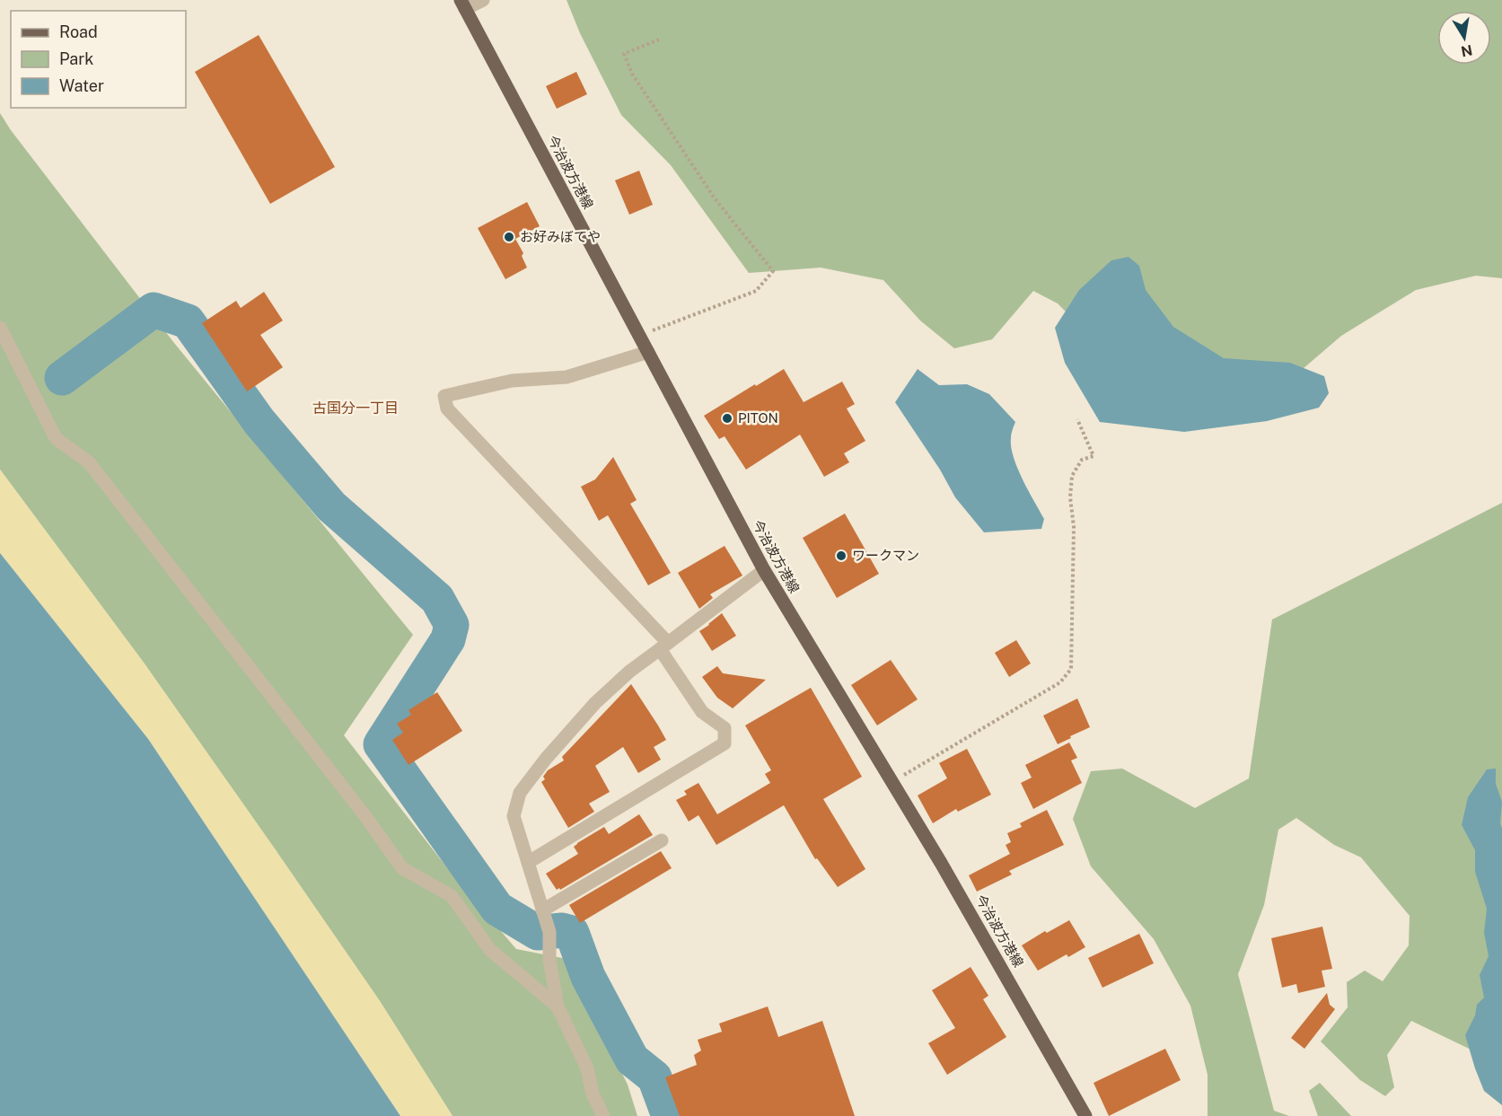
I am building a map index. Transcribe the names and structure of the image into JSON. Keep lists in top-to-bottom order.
{
  "streets": {
    "main road": ["今治波方港線"]
  },
  "districts": ["古国分一丁目"],
  "places": ["お好みぼてや", "PITON", "ワークマン"],
  "legend": ["Road", "Park", "Water"],
  "north": "bottom"
}
